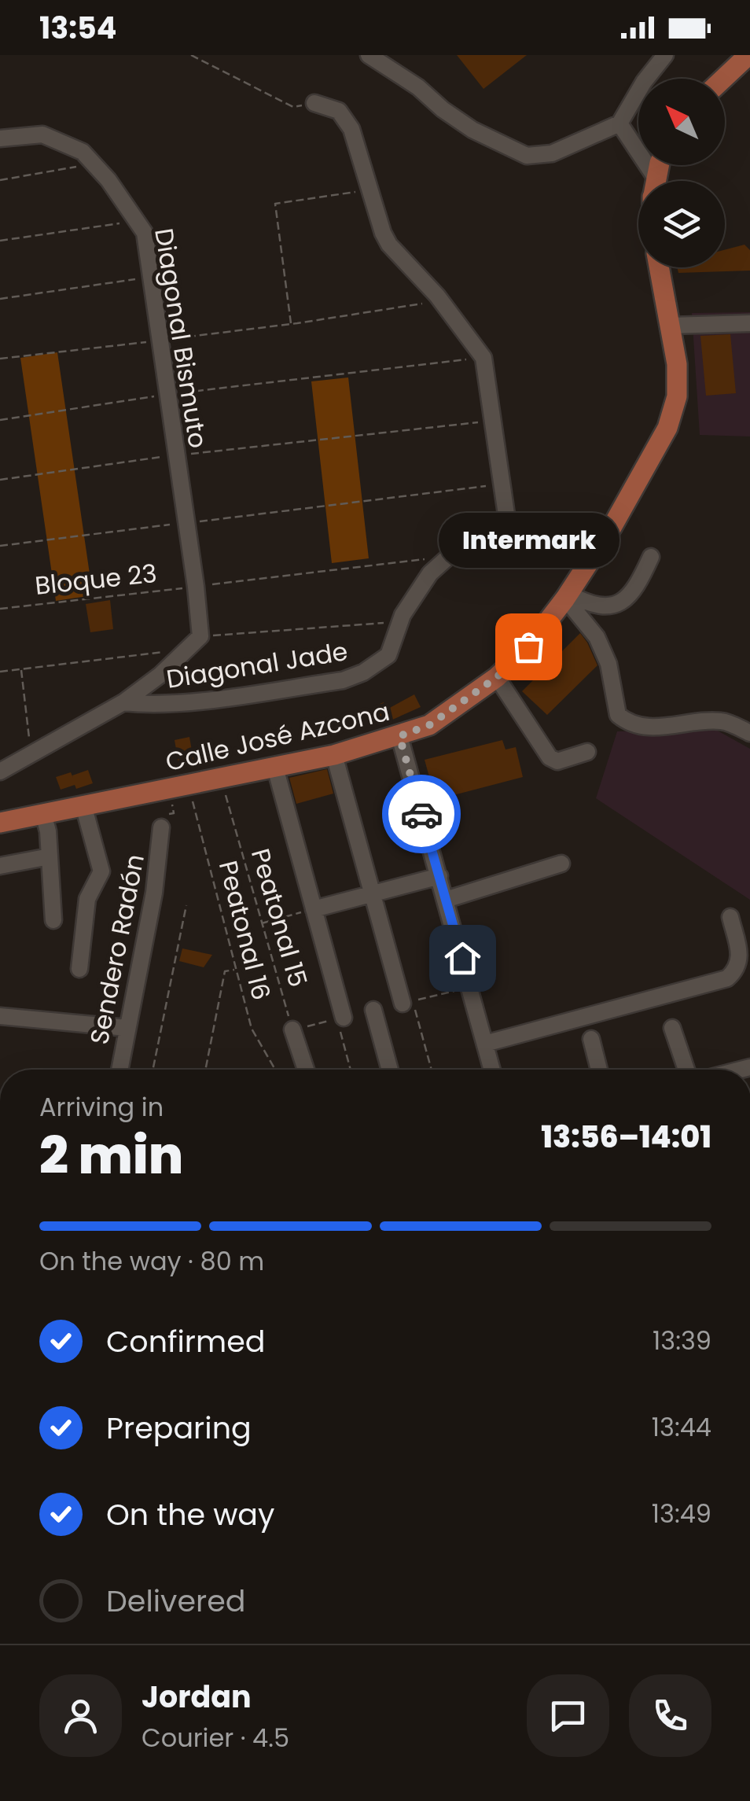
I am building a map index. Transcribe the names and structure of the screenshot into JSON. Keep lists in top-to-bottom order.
{
  "streets": {
    "main road": ["Calle José Azcona"],
    "street": ["Diagonal Bismuto", "Diagonal Jade", "Sendero Radón"],
    "path": ["Bloque 23", "Peatonal 15", "Peatonal 16"]
  },
  "crossings": [
    ["Diagonal Bismuto", "Bloque 23"],
    ["Bloque 23", "Diagonal Jade"],
    ["Calle José Azcona", "Peatonal 15"],
    ["Calle José Azcona", "Peatonal 16"]
  ],
  "places": ["Intermark"],
  "north": "top left",
  "page": {
    "status": "13:54",
    "bubble": "Intermark",
    "heading": ["2 min", "Arriving in", "13:56–14:01"],
    "panel": ["Jordan", "Courier · 4.5"],
    "bar": "On the way · 80 m",
    "list": [
      ["Confirmed", "13:39"],
      ["Preparing", "13:44"],
      ["On the way", "13:49"],
      "Delivered"
    ]
  }
}
